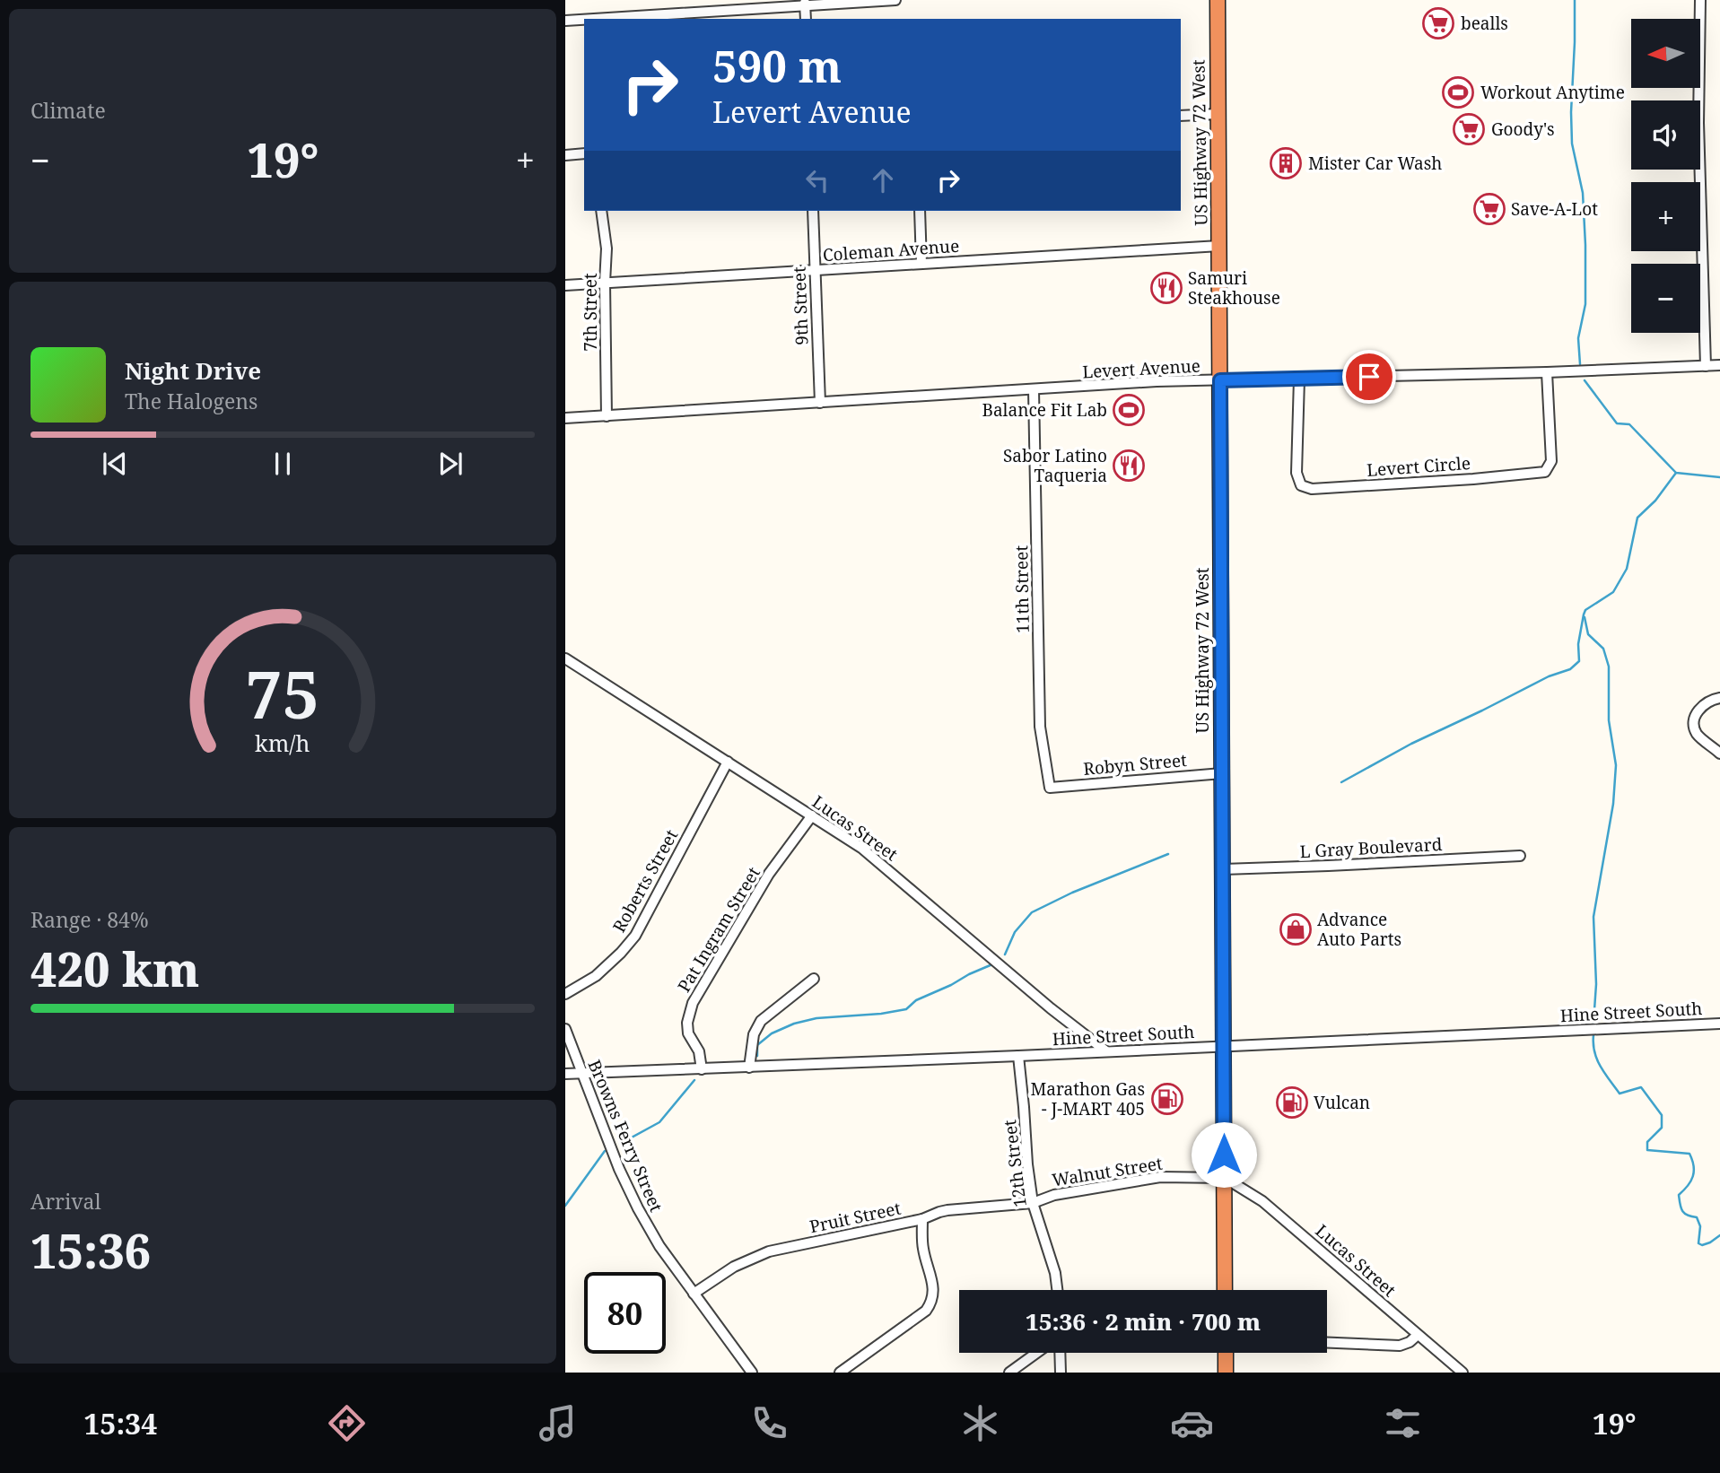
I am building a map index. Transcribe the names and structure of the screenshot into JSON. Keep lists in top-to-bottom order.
{
  "streets": {
    "highway": ["US Highway 72 West"],
    "street": [
      "Coleman Avenue",
      "9th Street",
      "7th Street",
      "Levert Avenue",
      "Levert Circle",
      "11th Street",
      "Robyn Street",
      "Lucas Street",
      "L Gray Boulevard",
      "Roberts Street",
      "Pat Ingram Street",
      "Hine Street South",
      "Browns Ferry Street",
      "12th Street",
      "Walnut Street",
      "Pruit Street"
    ]
  },
  "crossings": [
    ["US Highway 72 West", "Coleman Avenue"],
    ["US Highway 72 West", "Levert Avenue"],
    ["US Highway 72 West", "Robyn Street"],
    ["US Highway 72 West", "Lucas Street"],
    ["US Highway 72 West", "L Gray Boulevard"],
    ["US Highway 72 West", "Hine Street South"],
    ["US Highway 72 West", "Walnut Street"],
    ["Coleman Avenue", "9th Street"],
    ["Coleman Avenue", "7th Street"],
    ["9th Street", "Levert Avenue"],
    ["7th Street", "Levert Avenue"],
    ["Levert Avenue", "Levert Circle"],
    ["Levert Avenue", "11th Street"],
    ["11th Street", "Robyn Street"],
    ["Lucas Street", "Roberts Street"],
    ["Lucas Street", "Pat Ingram Street"],
    ["Lucas Street", "Hine Street South"],
    ["Lucas Street", "Walnut Street"],
    ["Pat Ingram Street", "Hine Street South"],
    ["Hine Street South", "Browns Ferry Street"],
    ["Hine Street South", "12th Street"],
    ["Browns Ferry Street", "Pruit Street"],
    ["12th Street", "Walnut Street"],
    ["12th Street", "Pruit Street"],
    ["Walnut Street", "Pruit Street"]
  ],
  "places": {
    "supermarket": ["bealls", "Goody's", "Save-A-Lot"],
    "sports": ["Workout Anytime", "Balance Fit Lab"],
    "building": ["Mister Car Wash"],
    "restaurant": ["Samuri Steakhouse", "Sabor Latino Taqueria"],
    "shop": ["Advance Auto Parts"],
    "fuel station": ["Marathon Gas - J-MART 405", "Vulcan"]
  },
  "north": "left",
  "page": {
    "tile": [
      "Climate",
      ["Range · 84%", "420 km"],
      ["Arrival", "15:36"]
    ],
    "map_buttons": ["+", "−"],
    "turn": ["590 m", "Levert Avenue"],
    "heat": ["−", "19°", "+"],
    "song": ["Night Drive", "The Halogens"],
    "limit": "80",
    "trip": "15:36 · 2 min · 700 m",
    "tabs": ["15:34", "19°"],
    "gauge": ["75", "km/h"]
  }
}
